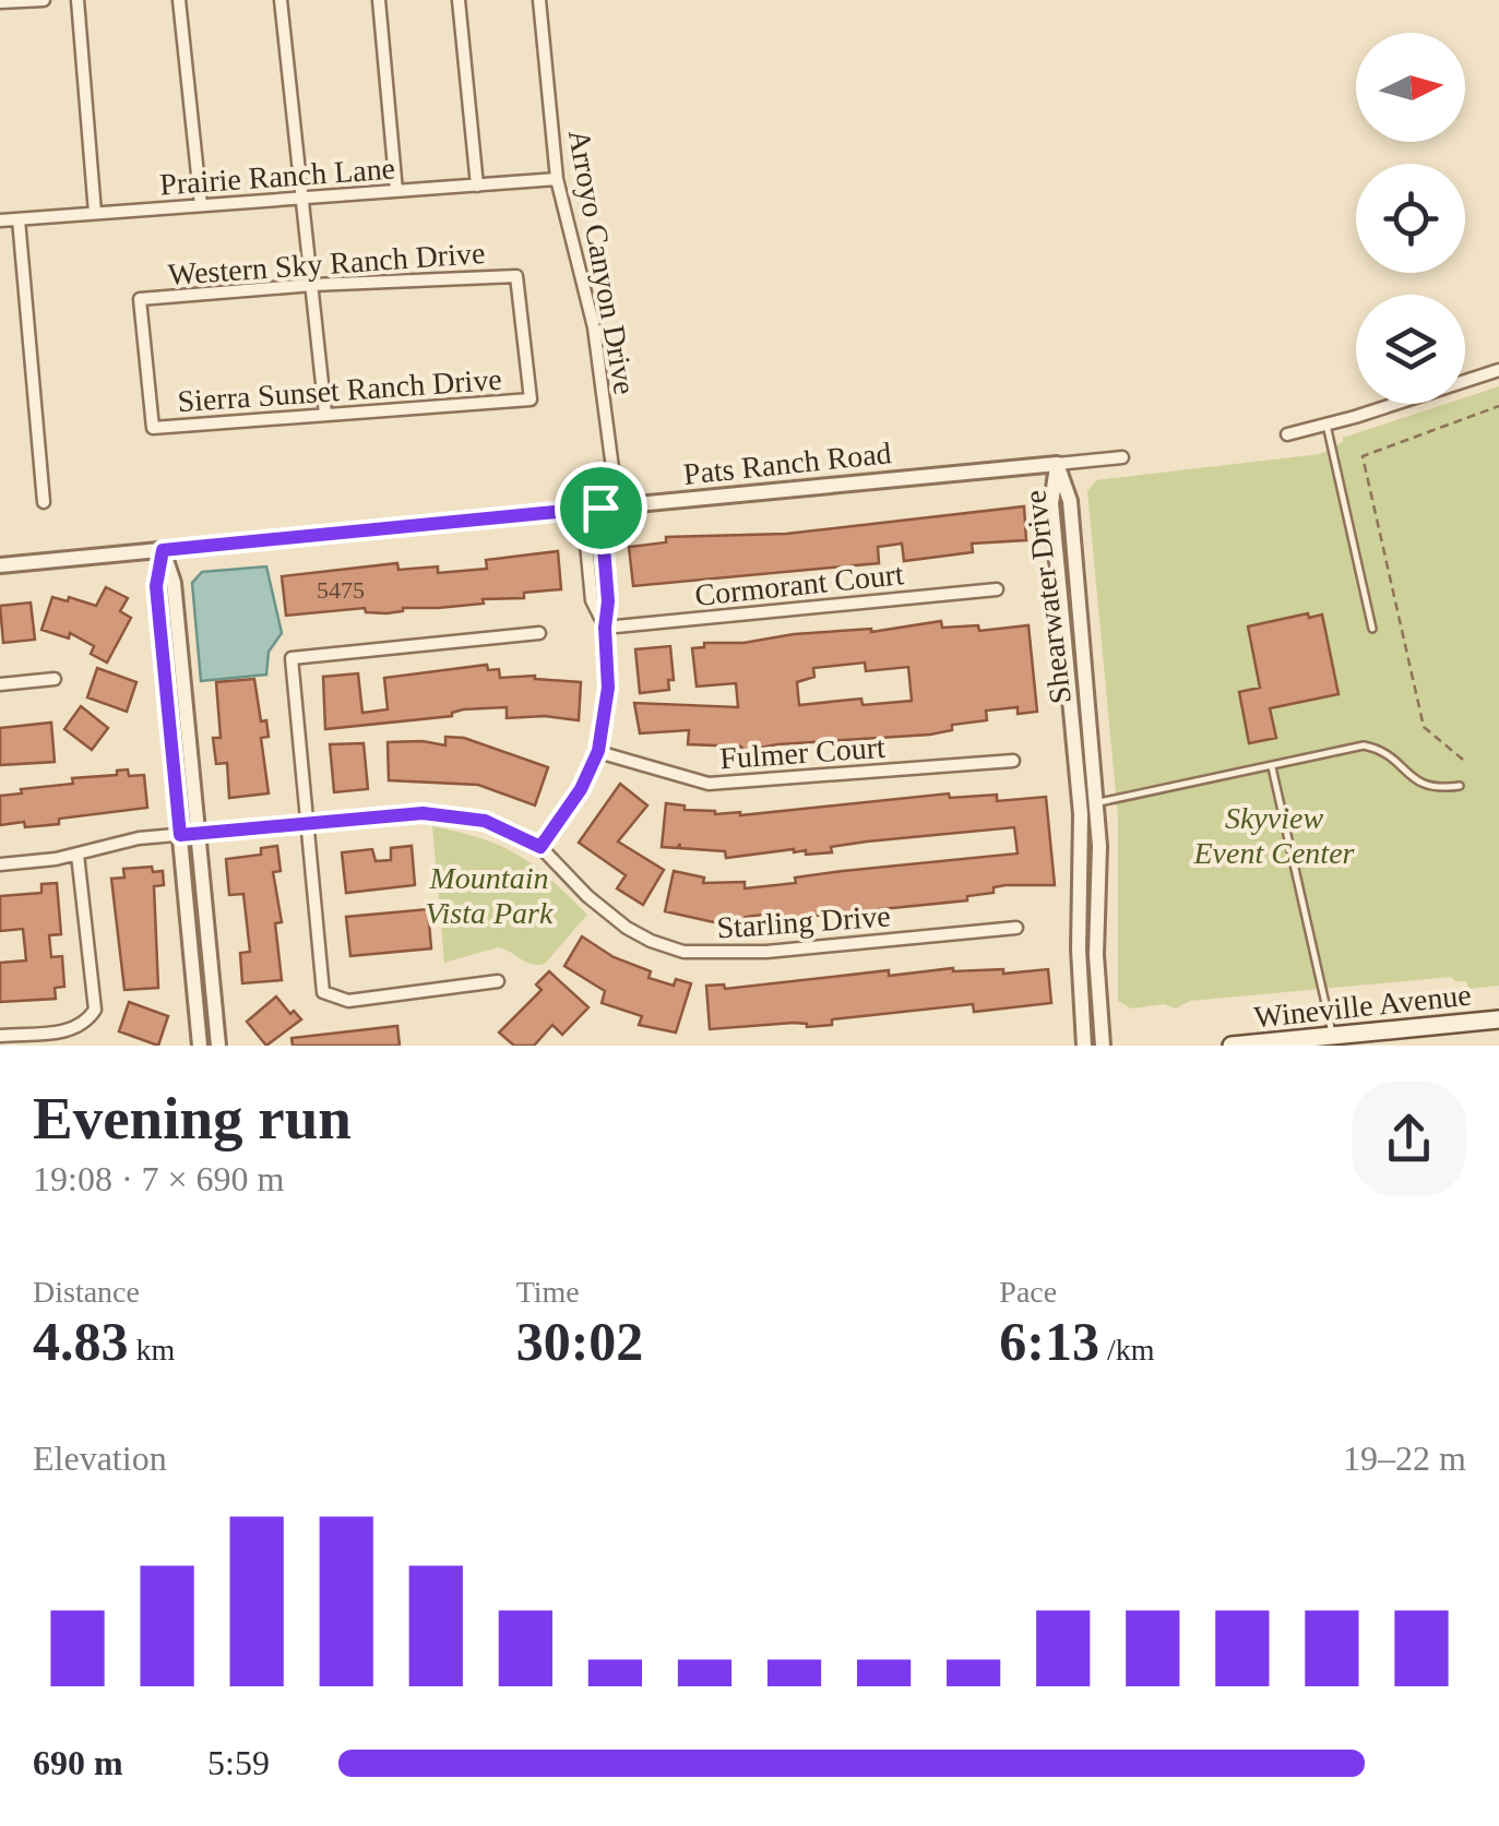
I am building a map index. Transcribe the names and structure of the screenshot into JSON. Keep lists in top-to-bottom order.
{
  "streets": {
    "main road": ["Wineville Avenue"],
    "street": [
      "Prairie Ranch Lane",
      "Arroyo Canyon Drive",
      "Western Sky Ranch Drive",
      "Sierra Sunset Ranch Drive",
      "Pats Ranch Road",
      "Cormorant Court",
      "Shearwater Drive",
      "Fulmer Court",
      "Starling Drive"
    ]
  },
  "crossings": [
    ["Prairie Ranch Lane", "Arroyo Canyon Drive"],
    ["Western Sky Ranch Drive", "Sierra Sunset Ranch Drive"],
    ["Pats Ranch Road", "Shearwater Drive"]
  ],
  "parks": ["Skyview Event Center", "Mountain Vista Park"],
  "house_numbers": ["5475"],
  "north": "right",
  "page": {
    "heading": ["Evening run", "19:08 · 7 × 690 m"],
    "stats": [
      ["Distance", "4.83 km"],
      ["Time", "30:02"],
      ["Pace", "6:13 /km"]
    ],
    "chart": ["Elevation", "19–22 m"],
    "list": [
      {
        "name": "690 m",
        "note": "5:59"
      }
    ]
  }
}
